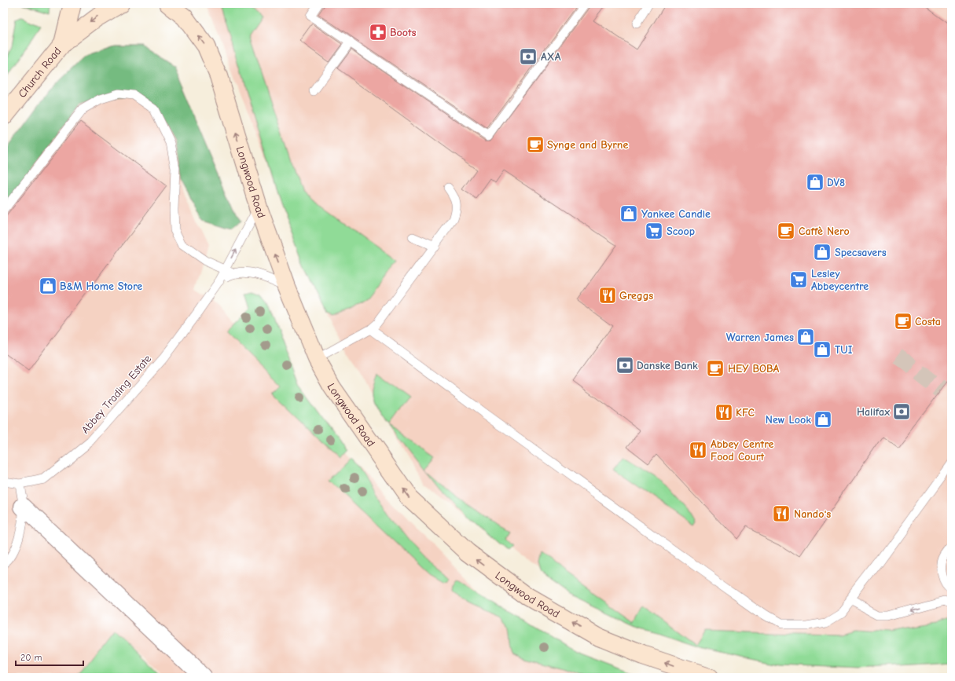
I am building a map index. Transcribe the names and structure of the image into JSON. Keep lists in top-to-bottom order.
{
  "streets": {
    "street": ["Church Road", "Longwood Road"],
    "lane": ["Abbey Trading Estate"]
  },
  "crossings": [
    ["Longwood Road", "Abbey Trading Estate"]
  ],
  "one_way": ["Longwood Road"],
  "places": {
    "pharmacy": ["Boots"],
    "bank": ["AXA", "Danske Bank", "Halifax"],
    "cafe": [
      "Synge and Byrne",
      "Caffè Nero",
      "Costa",
      "HEY BOBA"
    ],
    "shop": [
      "DV8",
      "Yankee Candle",
      "Specsavers",
      "B&M Home Store",
      "Warren James",
      "TUI",
      "New Look"
    ],
    "supermarket": ["Scoop", "Lesley Abbeycentre"],
    "restaurant": [
      "Greggs",
      "KFC",
      "Abbey Centre Food Court",
      "Nando's"
    ]
  },
  "scale_bar": "20 m"
}
